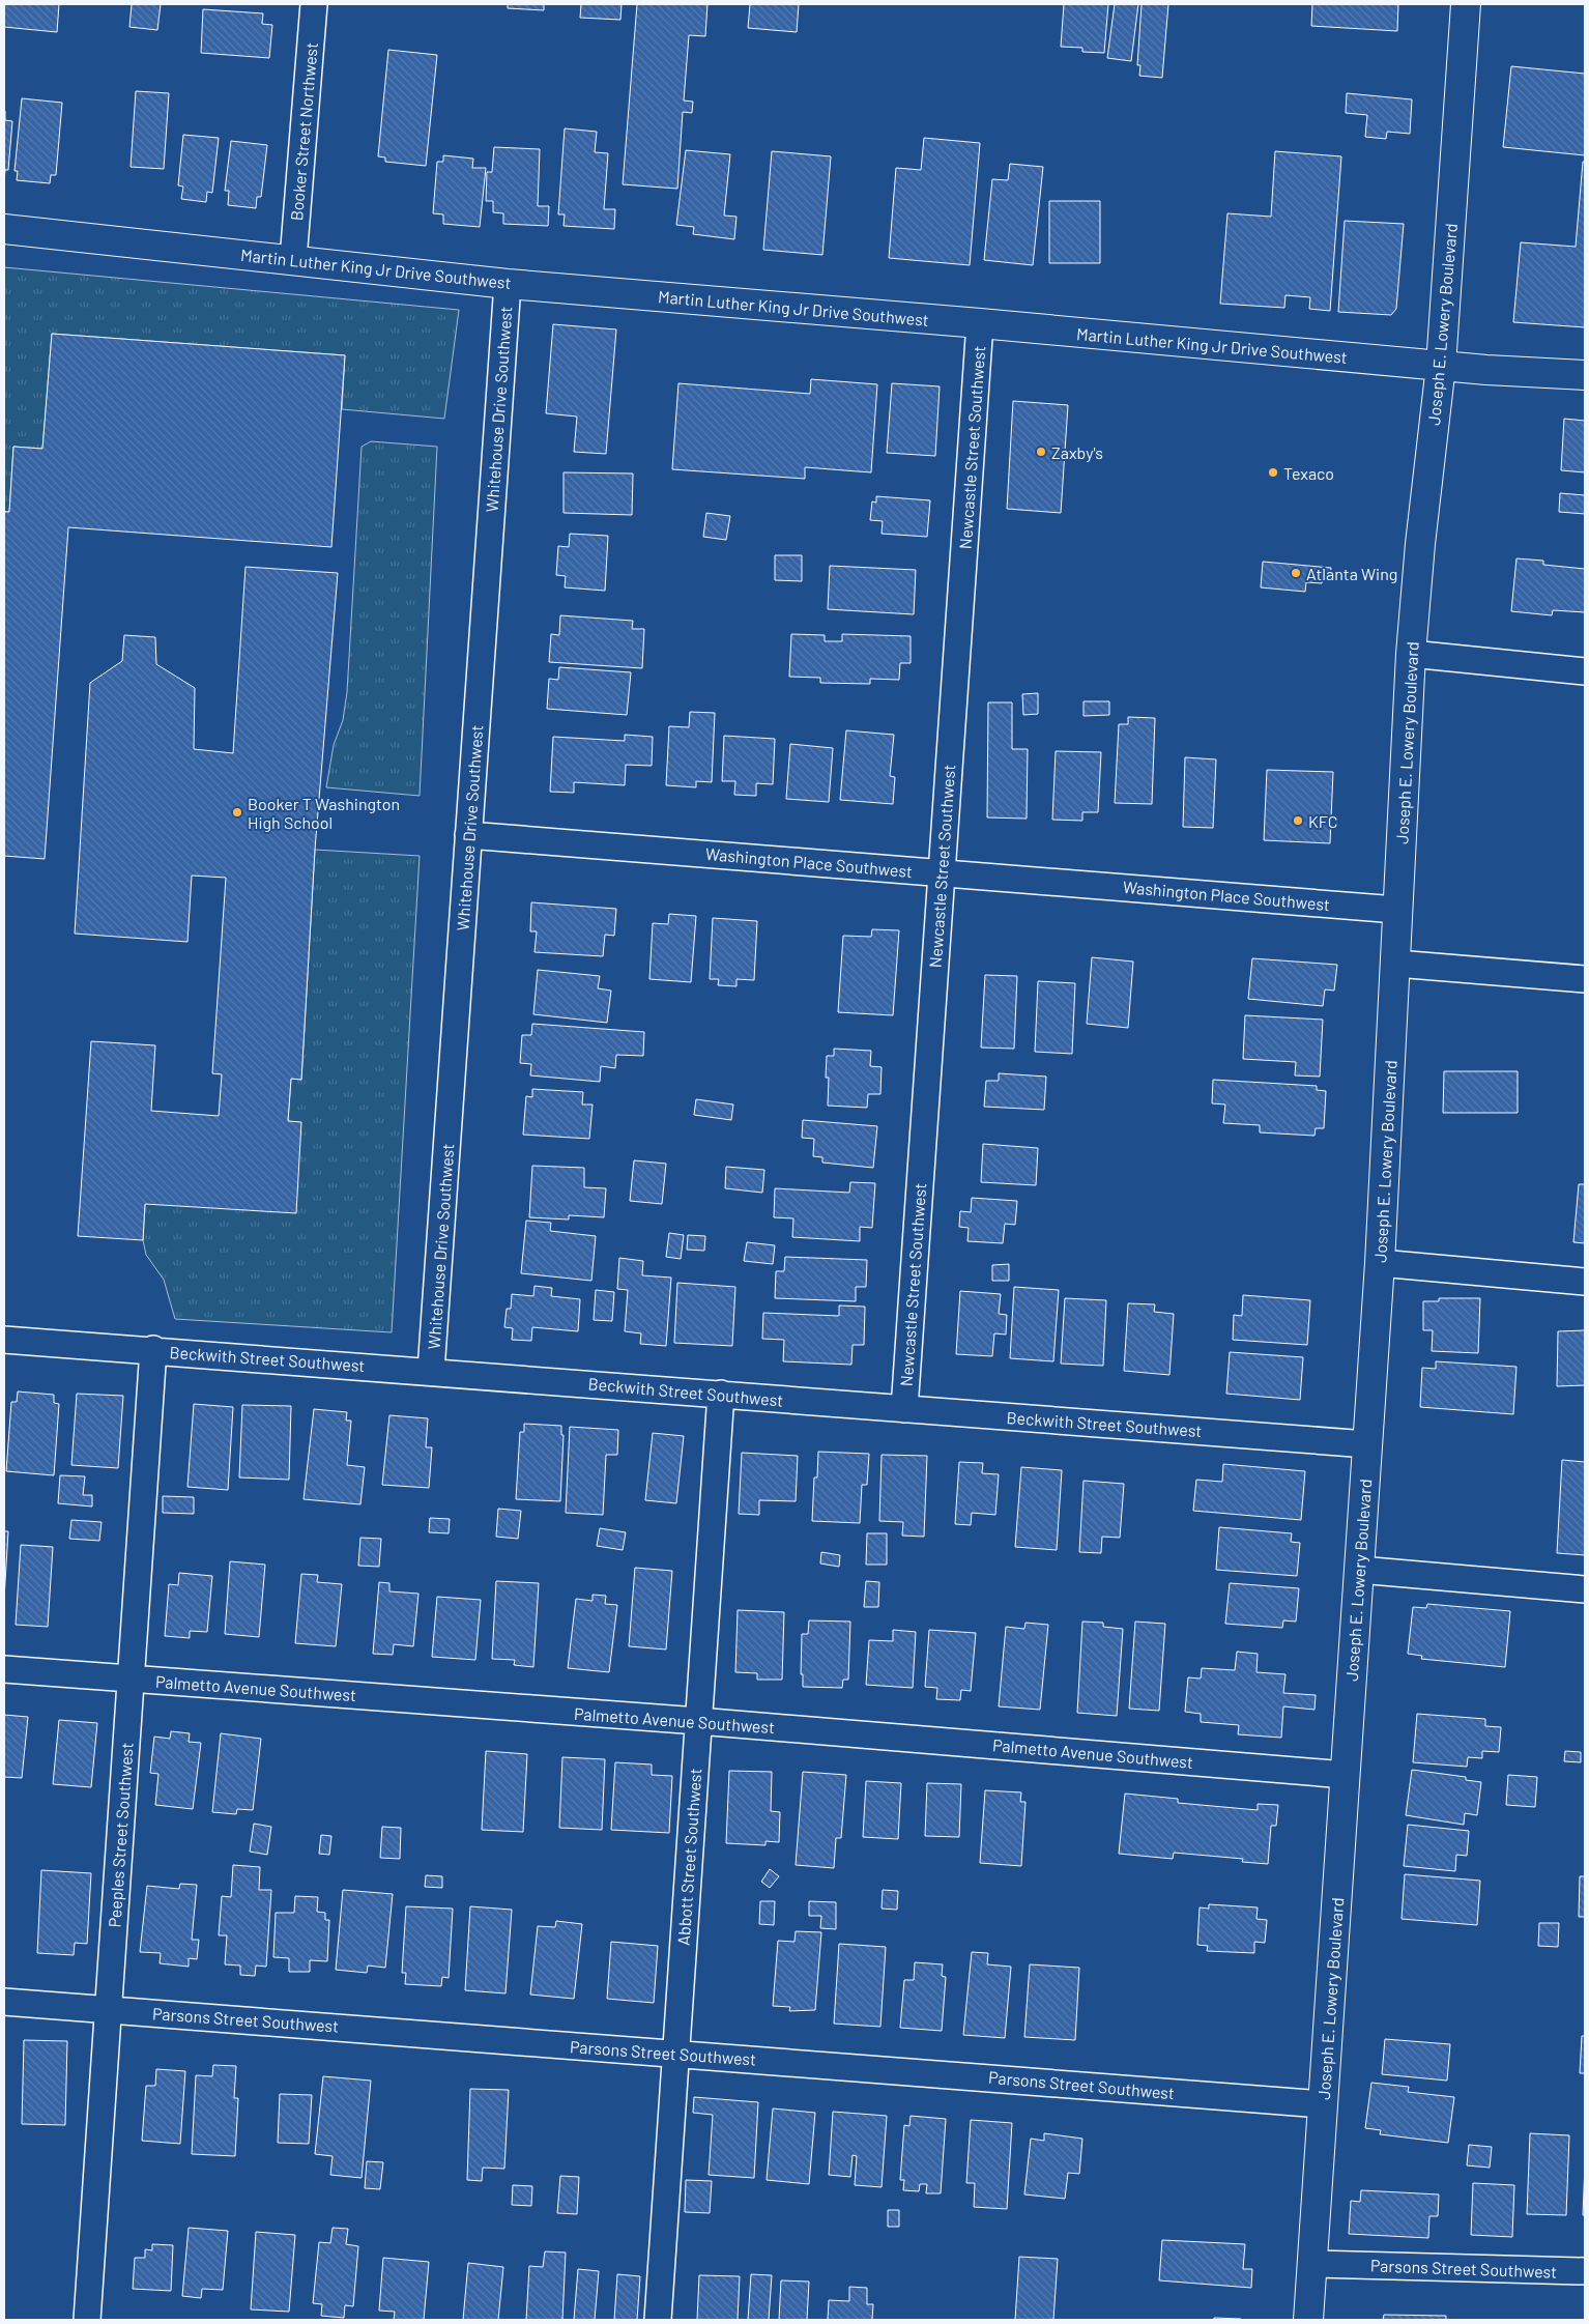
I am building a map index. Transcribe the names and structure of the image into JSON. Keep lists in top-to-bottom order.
{
  "streets": {
    "main road": ["Martin Luther King Jr Drive Southwest", "Joseph E. Lowery Boulevard"],
    "street": [
      "Booker Street Northwest",
      "Whitehouse Drive Southwest",
      "Newcastle Street Southwest",
      "Washington Place Southwest",
      "Beckwith Street Southwest",
      "Palmetto Avenue Southwest",
      "Peeples Street Southwest",
      "Abbott Street Southwest",
      "Parsons Street Southwest"
    ]
  },
  "crossings": [
    ["Booker Street Northwest", "Martin Luther King Jr Drive Southwest"],
    ["Martin Luther King Jr Drive Southwest", "Joseph E. Lowery Boulevard"],
    ["Martin Luther King Jr Drive Southwest", "Whitehouse Drive Southwest"],
    ["Martin Luther King Jr Drive Southwest", "Newcastle Street Southwest"],
    ["Joseph E. Lowery Boulevard", "Washington Place Southwest"],
    ["Joseph E. Lowery Boulevard", "Beckwith Street Southwest"],
    ["Joseph E. Lowery Boulevard", "Palmetto Avenue Southwest"],
    ["Joseph E. Lowery Boulevard", "Parsons Street Southwest"],
    ["Whitehouse Drive Southwest", "Washington Place Southwest"],
    ["Whitehouse Drive Southwest", "Beckwith Street Southwest"],
    ["Newcastle Street Southwest", "Washington Place Southwest"],
    ["Newcastle Street Southwest", "Beckwith Street Southwest"],
    ["Beckwith Street Southwest", "Peeples Street Southwest"],
    ["Beckwith Street Southwest", "Abbott Street Southwest"],
    ["Palmetto Avenue Southwest", "Peeples Street Southwest"],
    ["Palmetto Avenue Southwest", "Abbott Street Southwest"],
    ["Peeples Street Southwest", "Parsons Street Southwest"],
    ["Abbott Street Southwest", "Parsons Street Southwest"]
  ],
  "places": [
    "Zaxby's",
    "Texaco",
    "Atlanta Wing",
    "Booker T Washington High School",
    "KFC"
  ]
}
